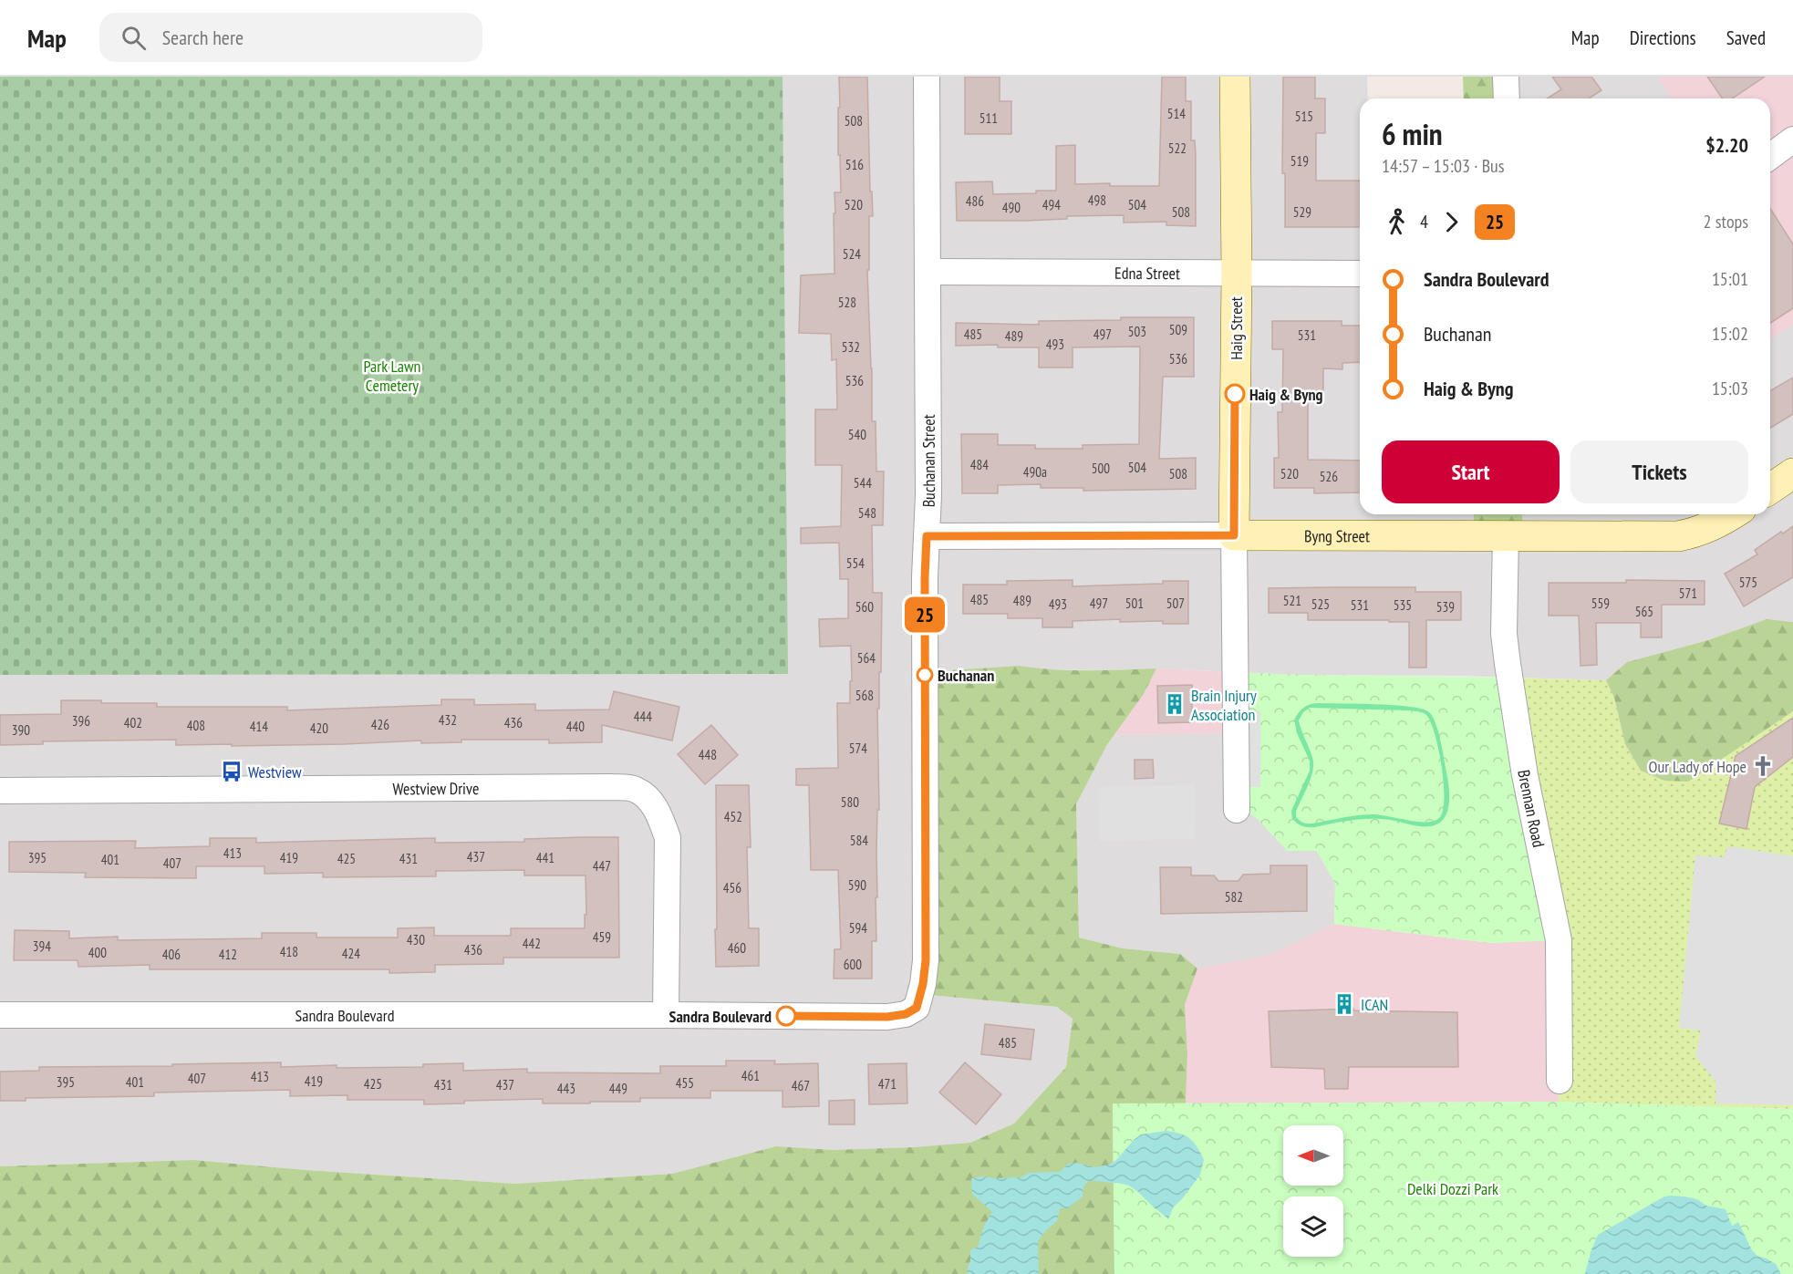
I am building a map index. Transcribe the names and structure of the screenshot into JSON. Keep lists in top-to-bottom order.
{
  "streets": {
    "street": [
      "Edna Street",
      "Haig Street",
      "Buchanan Street",
      "Byng Street",
      "Westview Drive",
      "Brennan Road",
      "Sandra Boulevard"
    ]
  },
  "crossings": [
    ["Edna Street", "Haig Street"],
    ["Edna Street", "Buchanan Street"],
    ["Haig Street", "Byng Street"],
    ["Buchanan Street", "Byng Street"],
    ["Buchanan Street", "Sandra Boulevard"],
    ["Byng Street", "Brennan Road"],
    ["Westview Drive", "Sandra Boulevard"]
  ],
  "parks": ["Park Lawn Cemetery", "Delki Dozzi Park"],
  "places": {
    "other": ["Haig & Byng", "Buchanan", "Sandra Boulevard"],
    "building": ["Brain Injury Association", "ICAN"],
    "church": ["Our Lady of Hope"],
    "bus stop": ["Westview"]
  },
  "lines": ["bus line 25"],
  "house_numbers": [
    "514",
    "515",
    "511",
    "508",
    "522",
    "519",
    "516",
    "498",
    "486",
    "520",
    "494",
    "504",
    "490",
    "508",
    "529",
    "524",
    "528",
    "509",
    "503",
    "485",
    "497",
    "531",
    "489",
    "493",
    "532",
    "536",
    "536",
    "540",
    "484",
    "504",
    "500",
    "490a",
    "508",
    "520",
    "526",
    "544",
    "548",
    "554",
    "575",
    "571",
    "485",
    "489",
    "521",
    "497",
    "501",
    "507",
    "559",
    "493",
    "525",
    "531",
    "535",
    "560",
    "539",
    "565",
    "564",
    "568",
    "444",
    "432",
    "396",
    "402",
    "436",
    "426",
    "408",
    "414",
    "440",
    "420",
    "390",
    "574",
    "448",
    "580",
    "452",
    "584",
    "413",
    "437",
    "395",
    "419",
    "441",
    "425",
    "431",
    "401",
    "407",
    "447",
    "590",
    "456",
    "582",
    "594",
    "459",
    "430",
    "442",
    "394",
    "460",
    "436",
    "418",
    "400",
    "424",
    "406",
    "412",
    "600",
    "485",
    "461",
    "413",
    "407",
    "419",
    "395",
    "401",
    "455",
    "425",
    "471",
    "431",
    "437",
    "467",
    "443",
    "449"
  ],
  "north": "left",
  "page": {
    "header": "Map",
    "search": "Search here",
    "nav": ["Map", "Directions", "Saved"],
    "on_map": "25",
    "heading": ["6 min", "14:57 – 15:03 · Bus", "$2.20"],
    "legs": ["4", "25", "2 stops"],
    "list": [
      {
        "name": "Sandra Boulevard",
        "value": "15:01"
      },
      {
        "name": "Buchanan",
        "value": "15:02"
      },
      {
        "name": "Haig & Byng",
        "value": "15:03"
      }
    ],
    "buttons": ["Start", "Tickets"]
  }
}
